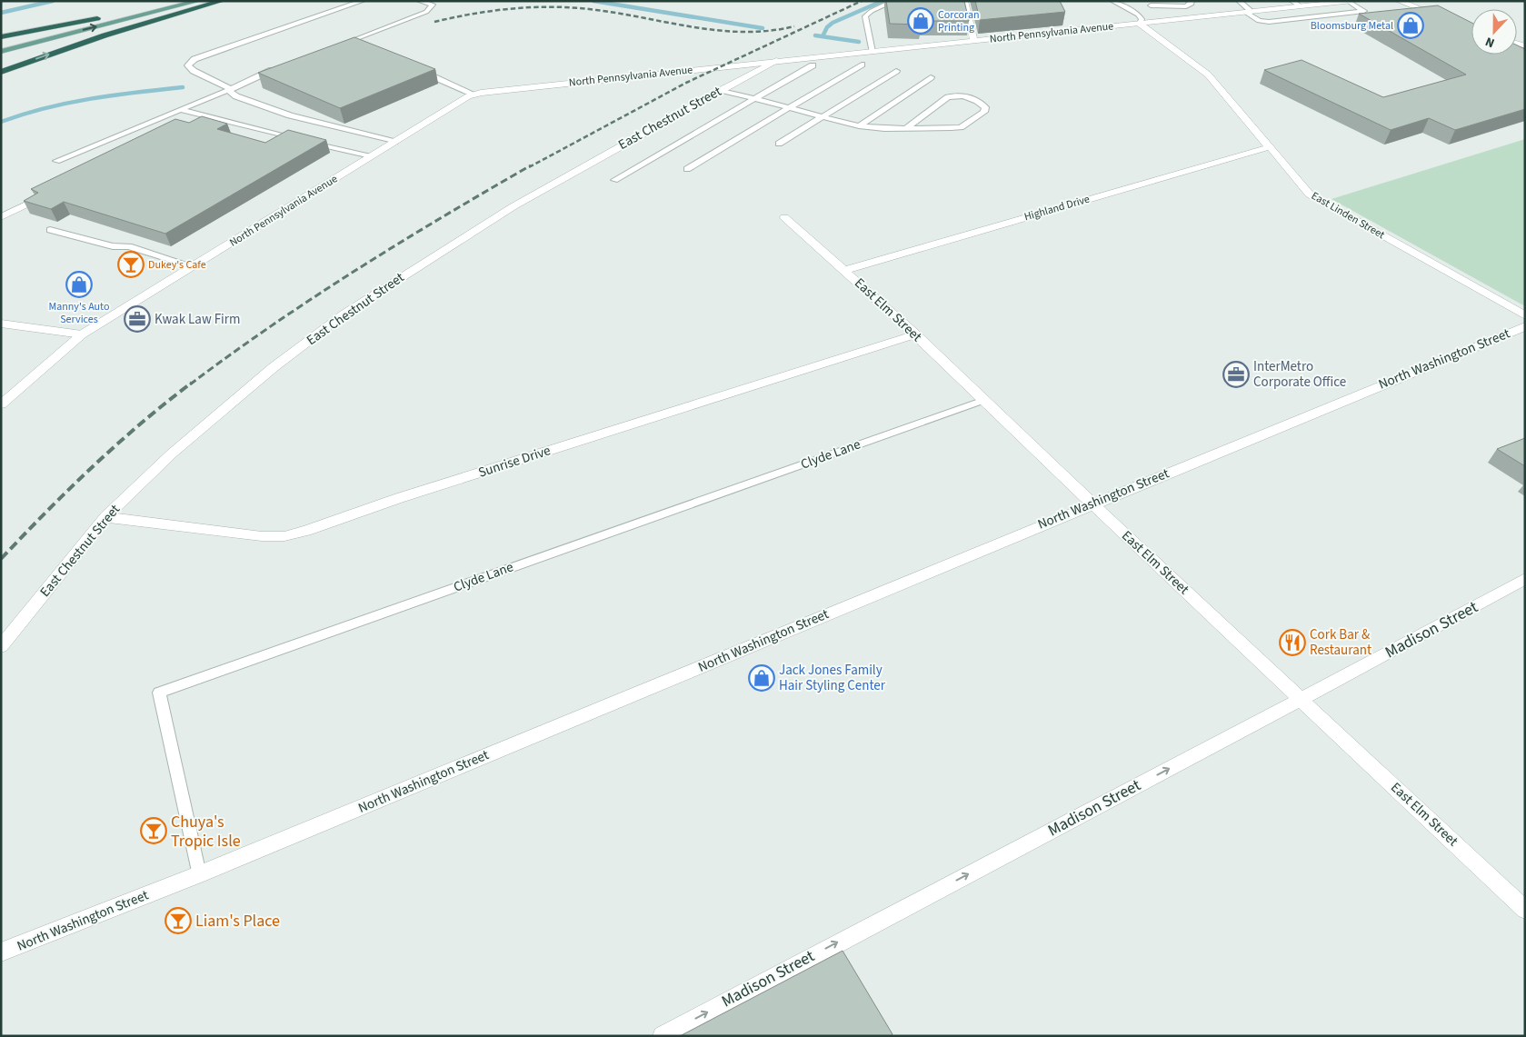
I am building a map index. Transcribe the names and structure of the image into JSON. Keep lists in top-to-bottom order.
{
  "streets": {
    "street": [
      "North Pennsylvania Avenue",
      "East Chestnut Street",
      "Highland Drive",
      "East Linden Street",
      "East Elm Street",
      "North Washington Street",
      "Sunrise Drive",
      "Madison Street"
    ],
    "lane": ["Clyde Lane"]
  },
  "crossings": [
    ["North Pennsylvania Avenue", "East Chestnut Street"],
    ["North Pennsylvania Avenue", "East Linden Street"],
    ["East Chestnut Street", "Sunrise Drive"],
    ["Highland Drive", "East Linden Street"],
    ["Highland Drive", "East Elm Street"],
    ["East Elm Street", "North Washington Street"],
    ["East Elm Street", "Clyde Lane"],
    ["East Elm Street", "Sunrise Drive"],
    ["East Elm Street", "Madison Street"],
    ["North Washington Street", "Clyde Lane"]
  ],
  "one_way": ["Madison Street"],
  "places": {
    "shop": [
      "Corcoran Printing",
      "Bloomsburg Metal",
      "Manny's Auto Services",
      "Jack Jones Family Hair Styling Center"
    ],
    "bar": ["Dukey's Cafe", "Chuya's Tropic Isle", "Liam's Place"],
    "office": ["Kwak Law Firm", "InterMetro Corporate Office"],
    "restaurant": ["Cork Bar & Restaurant"]
  },
  "north": "bottom"
}
